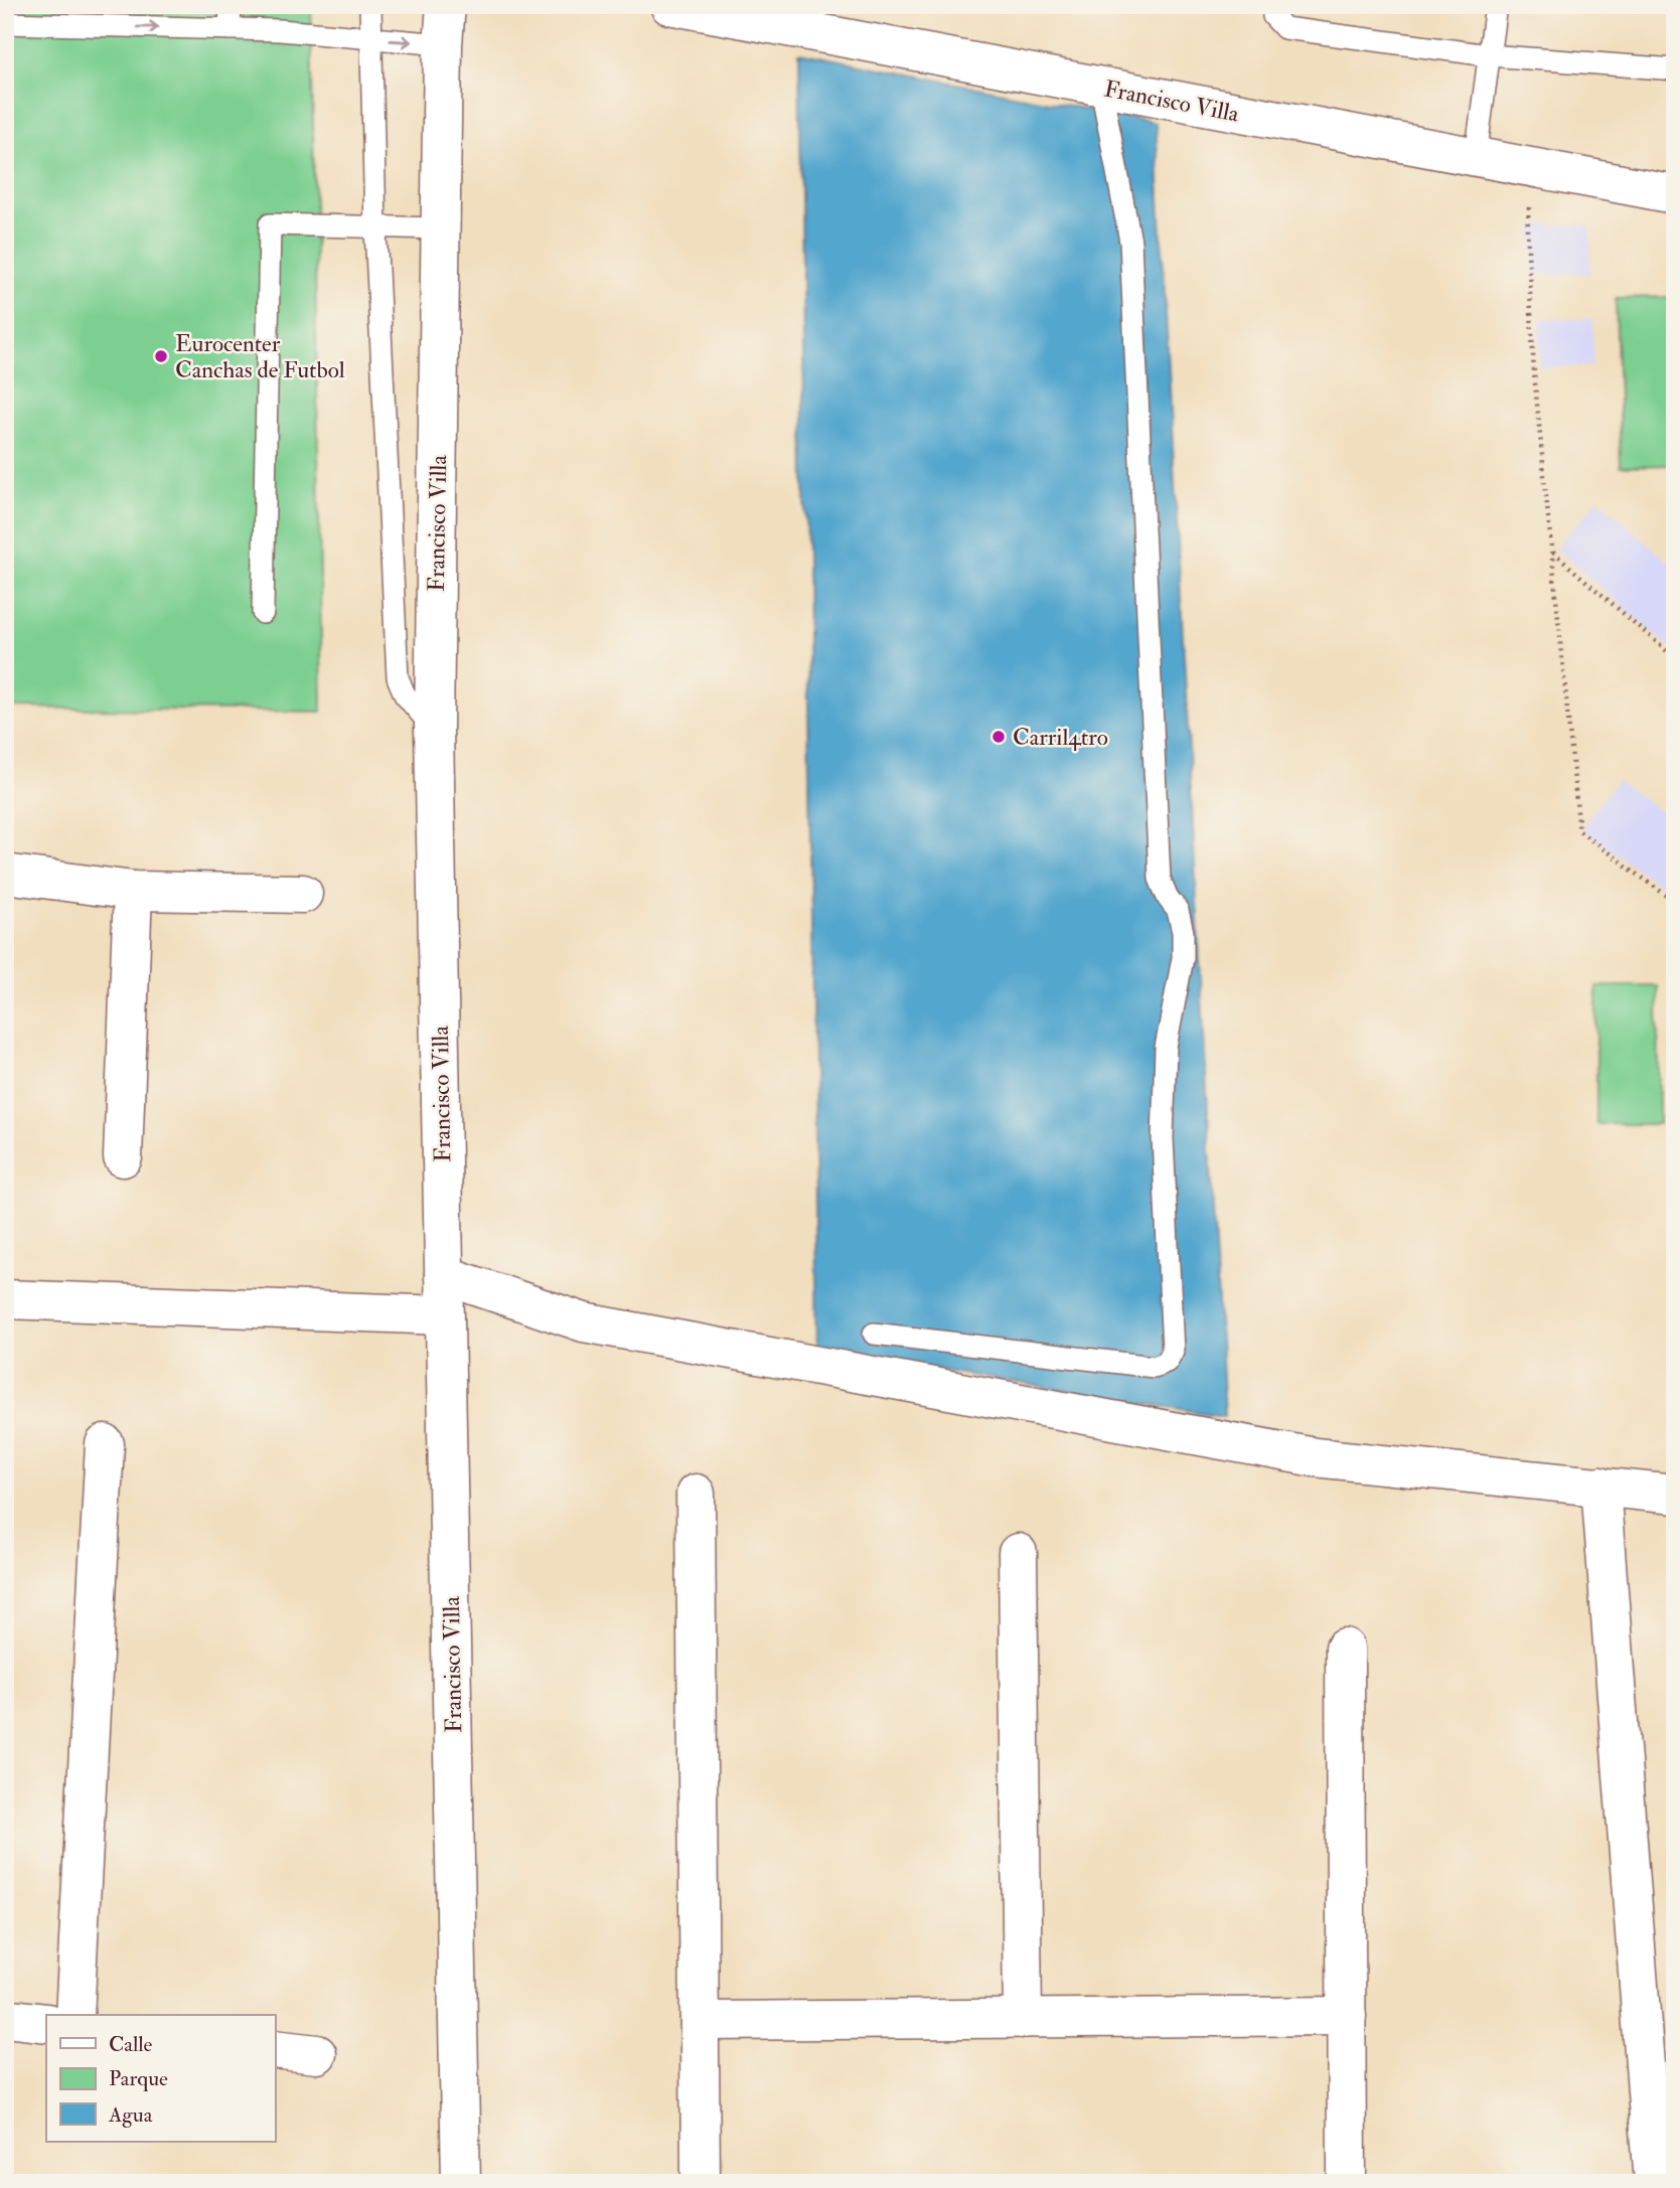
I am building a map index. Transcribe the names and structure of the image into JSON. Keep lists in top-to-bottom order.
{
  "streets": {
    "street": ["Francisco Villa"]
  },
  "places": ["Eurocenter Canchas de Futbol", "Carril4tro"],
  "legend": ["Calle", "Parque", "Agua"]
}
